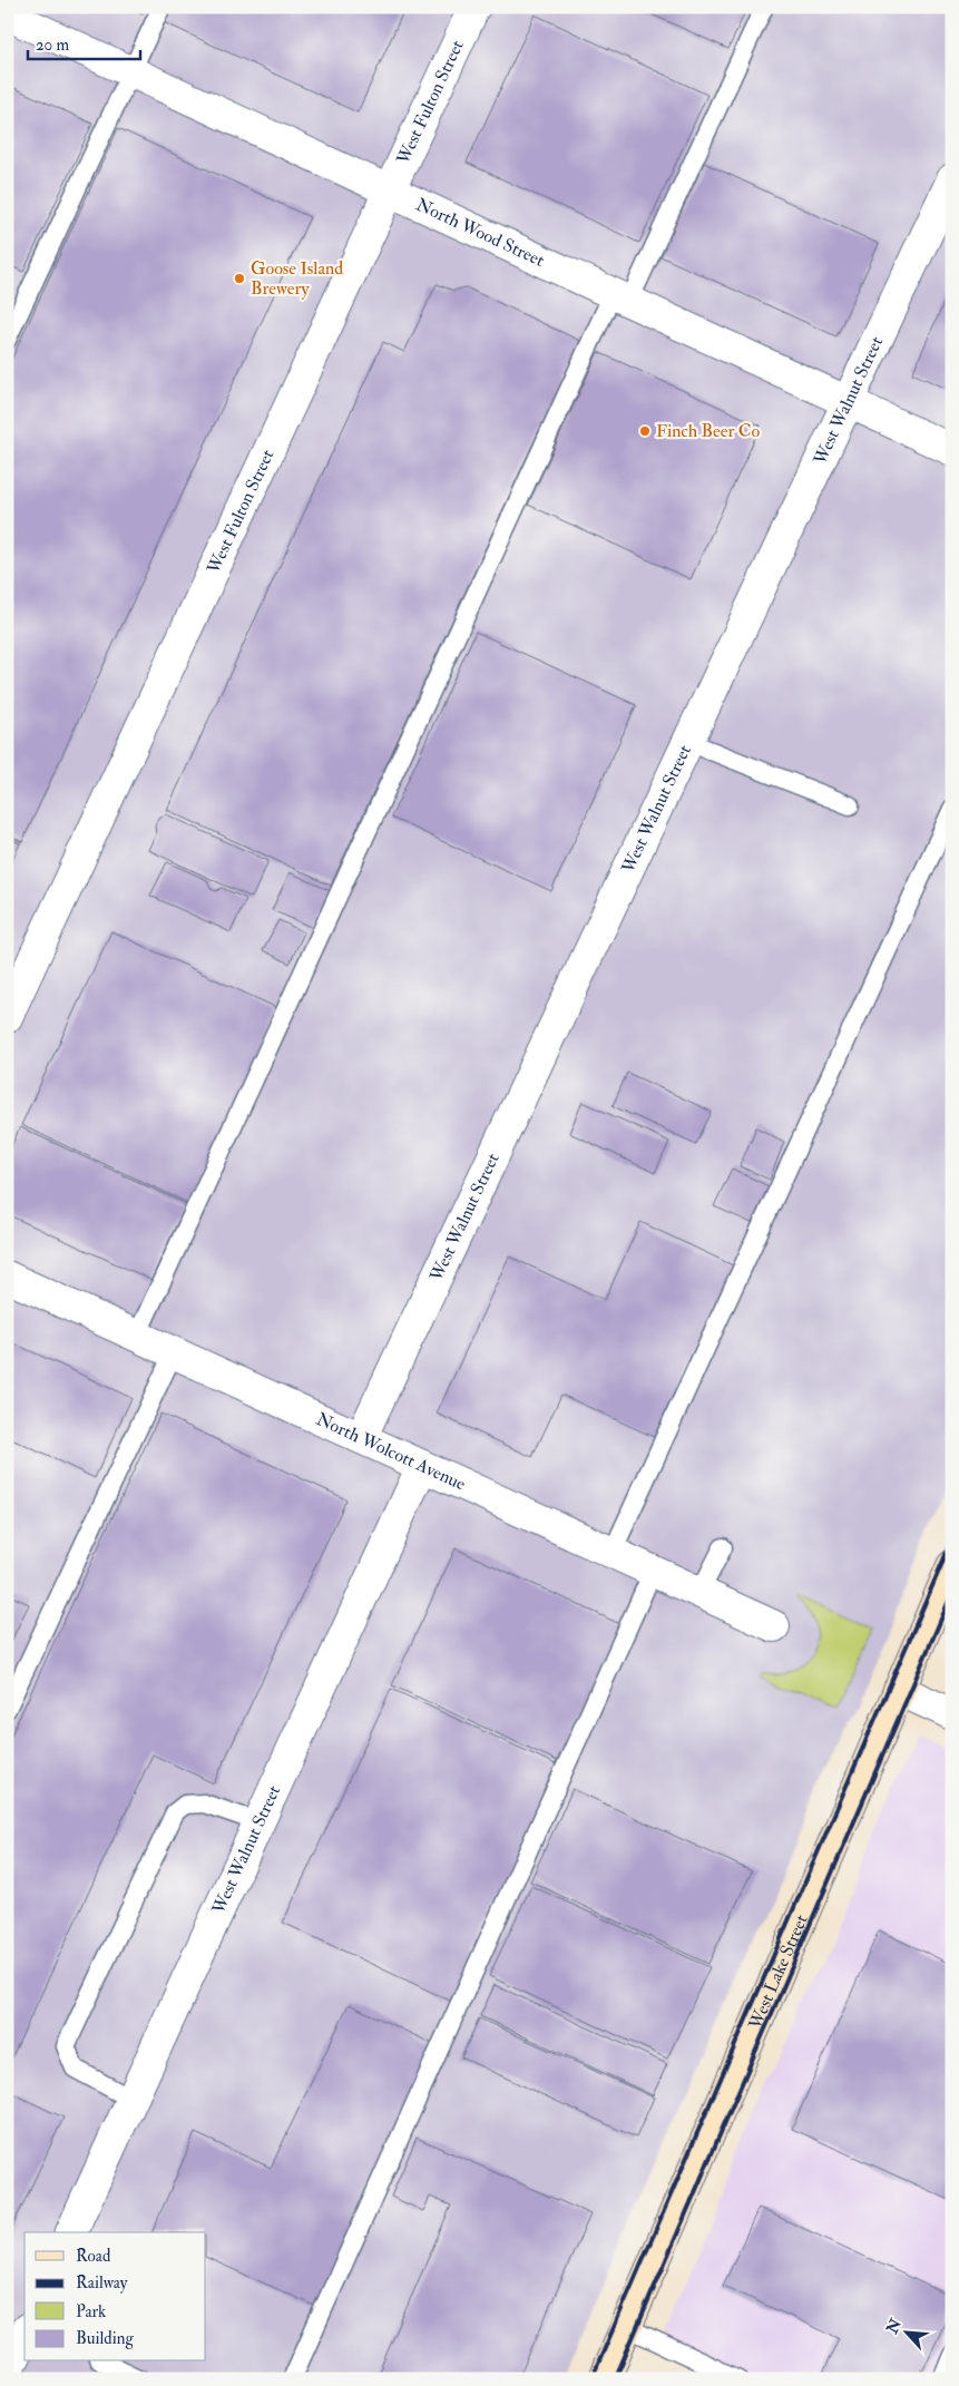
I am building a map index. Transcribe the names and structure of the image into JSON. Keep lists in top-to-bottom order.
{
  "streets": {
    "main road": ["West Lake Street"],
    "street": [
      "West Fulton Street",
      "North Wood Street",
      "West Walnut Street",
      "North Wolcott Avenue"
    ]
  },
  "crossings": [
    ["West Fulton Street", "North Wood Street"],
    ["North Wood Street", "West Walnut Street"],
    ["West Walnut Street", "North Wolcott Avenue"]
  ],
  "places": ["Goose Island Brewery", "Finch Beer Co"],
  "legend": [
    "Road",
    "Railway",
    "Park",
    "Building"
  ],
  "scale_bar": "20 m",
  "north": "top left"
}
